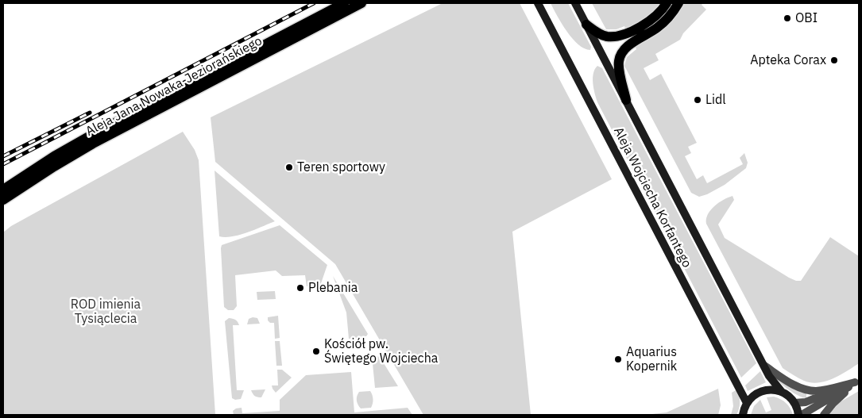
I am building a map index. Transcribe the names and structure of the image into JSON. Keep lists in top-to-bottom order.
{
  "streets": {
    "main road": ["Aleja Jana Nowaka-Jeziorańskiego", "Aleja Wojciecha Korfantego"]
  },
  "parks": ["ROD imienia Tysiąclecia"],
  "places": [
    "OBI",
    "Apteka Corax",
    "Lidl",
    "Teren sportowy",
    "Plebania",
    "Kościół pw. Świętego Wojciecha",
    "Aquarius Kopernik"
  ]
}
